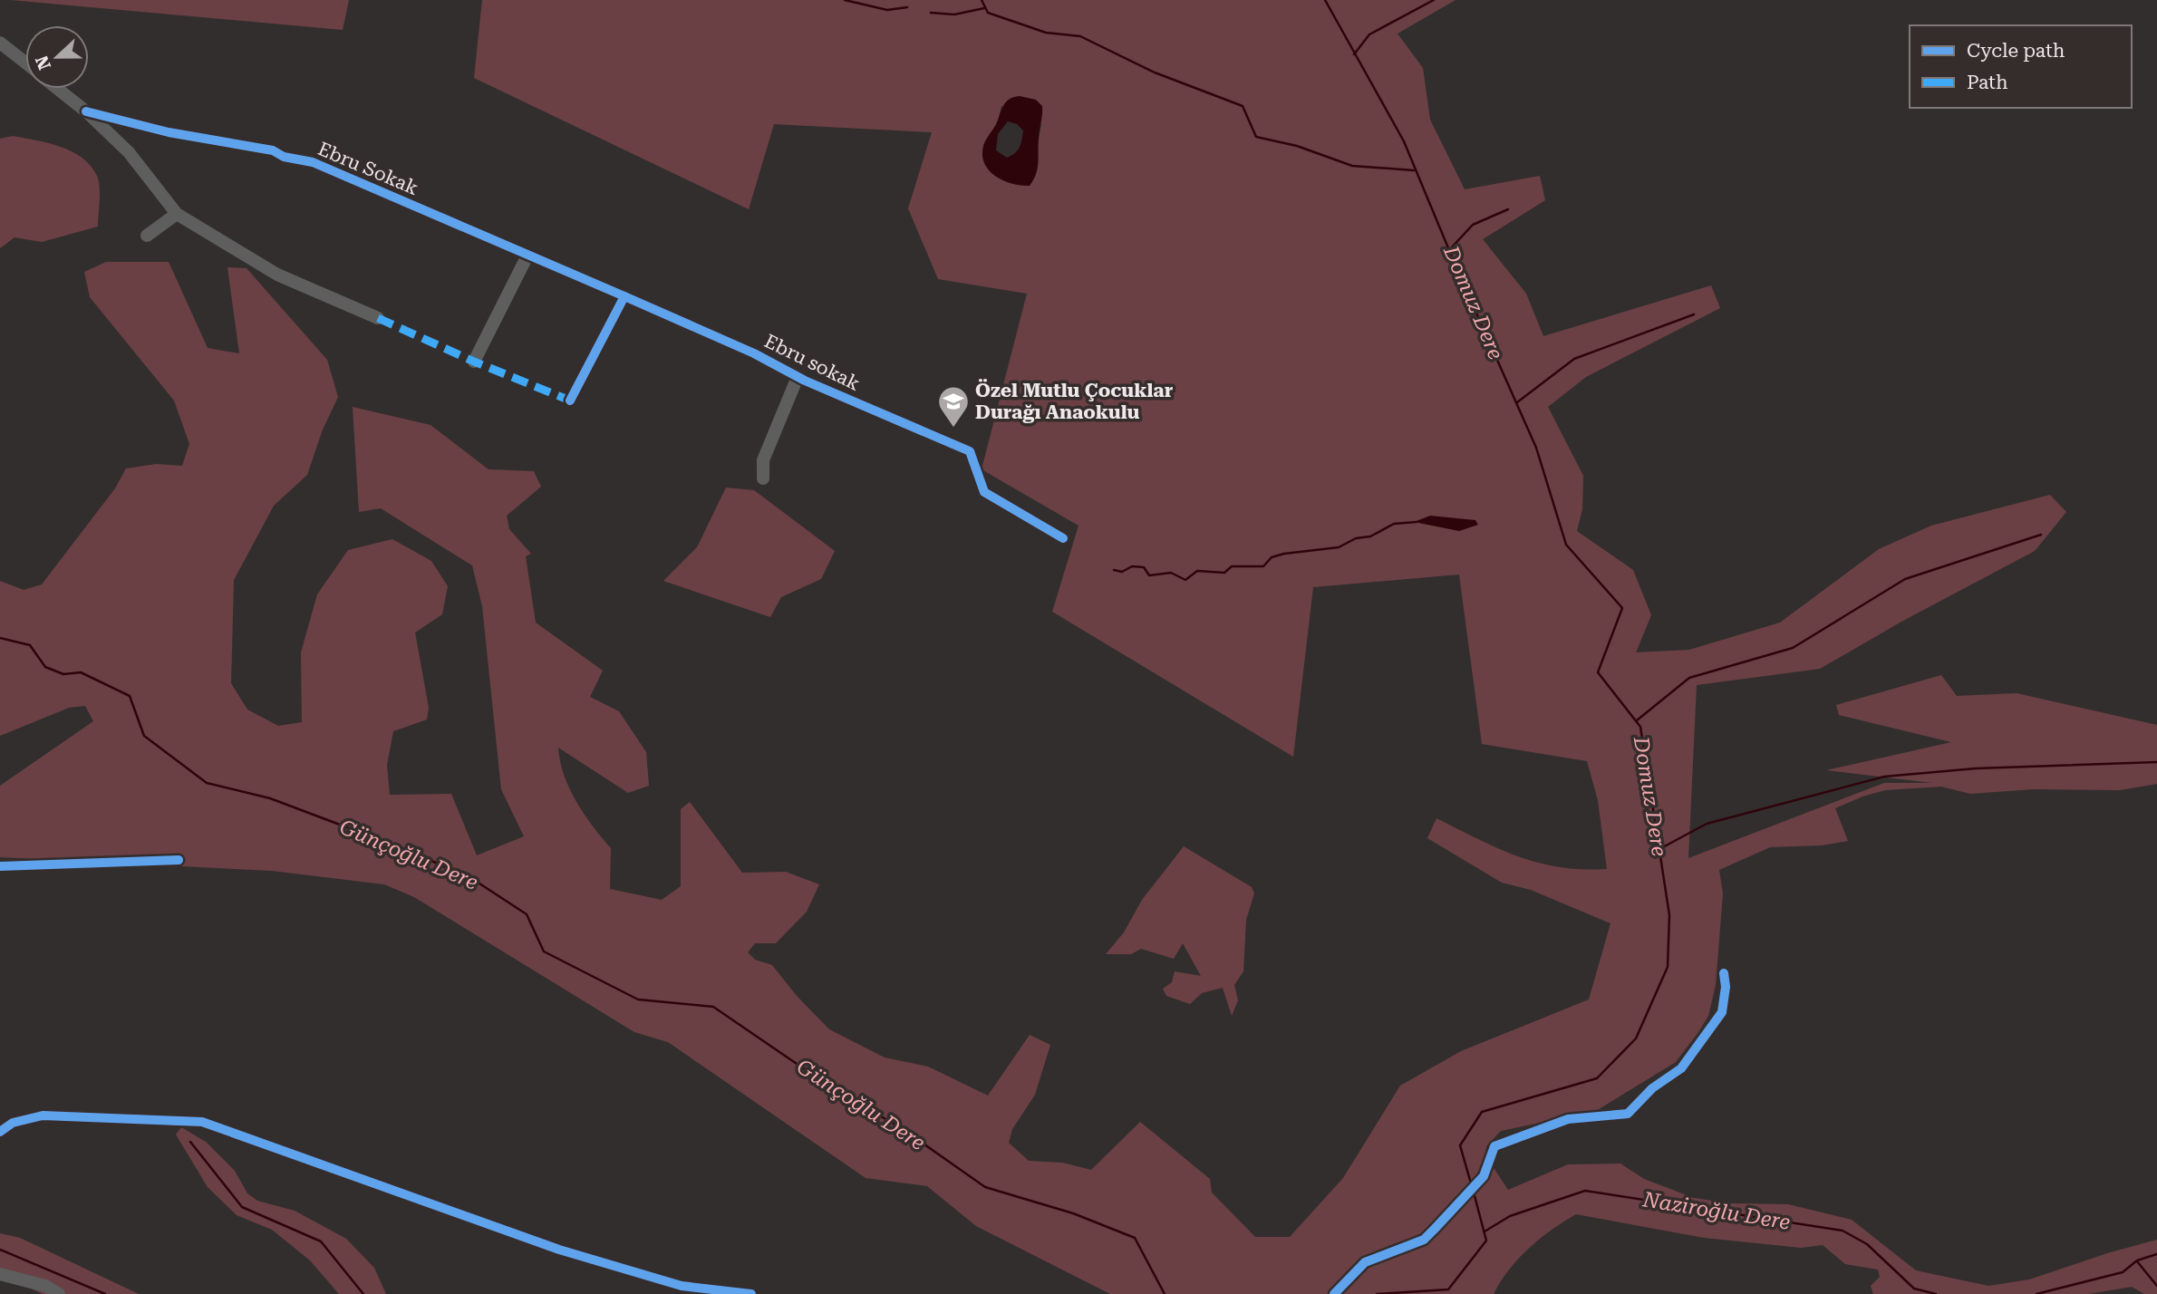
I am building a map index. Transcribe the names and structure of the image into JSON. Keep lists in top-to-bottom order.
{
  "streets": {
    "street": ["Ebru Sokak", "Ebru sokak"]
  },
  "crossings": [
    ["Ebru Sokak", "Ebru sokak"]
  ],
  "water": ["Domuz Dere", "Günçoğlu Dere", "Naziroğlu Dere"],
  "places": {
    "school or university": ["Özel Mutlu Çocuklar Durağı Anaokulu"]
  },
  "legend": ["Cycle path", "Path"],
  "north": "left"
}
